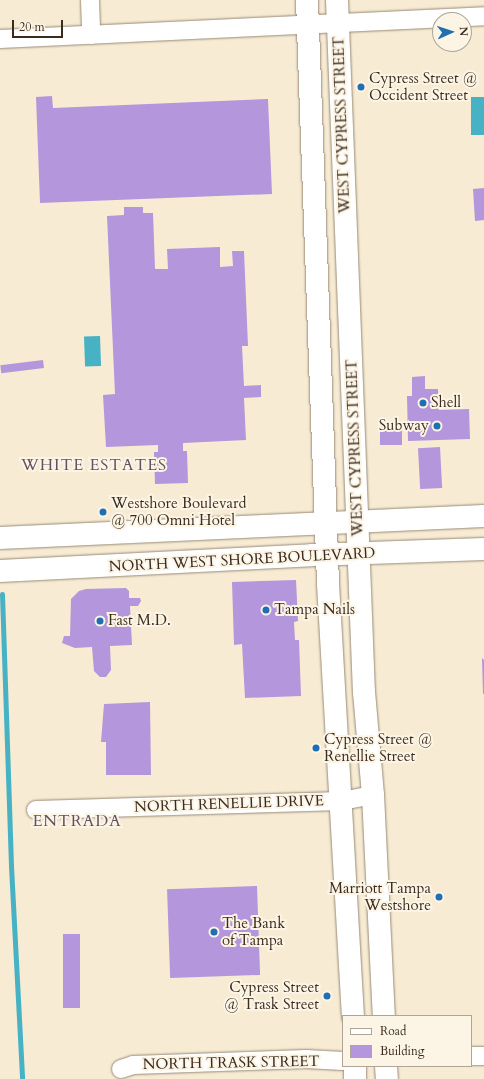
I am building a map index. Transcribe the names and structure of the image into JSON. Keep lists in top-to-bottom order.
{
  "streets": {
    "street": [
      "WEST CYPRESS STREET",
      "NORTH WEST SHORE BOULEVARD",
      "NORTH RENELLIE DRIVE",
      "NORTH TRASK STREET"
    ]
  },
  "crossings": [
    ["WEST CYPRESS STREET", "NORTH WEST SHORE BOULEVARD"],
    ["WEST CYPRESS STREET", "NORTH RENELLIE DRIVE"]
  ],
  "districts": ["WHITE ESTATES", "ENTRADA"],
  "places": [
    "Cypress Street @ Occident Street",
    "Shell",
    "Subway",
    "Westshore Boulevard @ 700 Omni Hotel",
    "Tampa Nails",
    "Fast M.D.",
    "Cypress Street @ Renellie Street",
    "Marriott Tampa Westshore",
    "The Bank of Tampa",
    "Cypress Street @ Trask Street"
  ],
  "legend": ["Road", "Building"],
  "scale_bar": "20 m",
  "north": "right"
}
